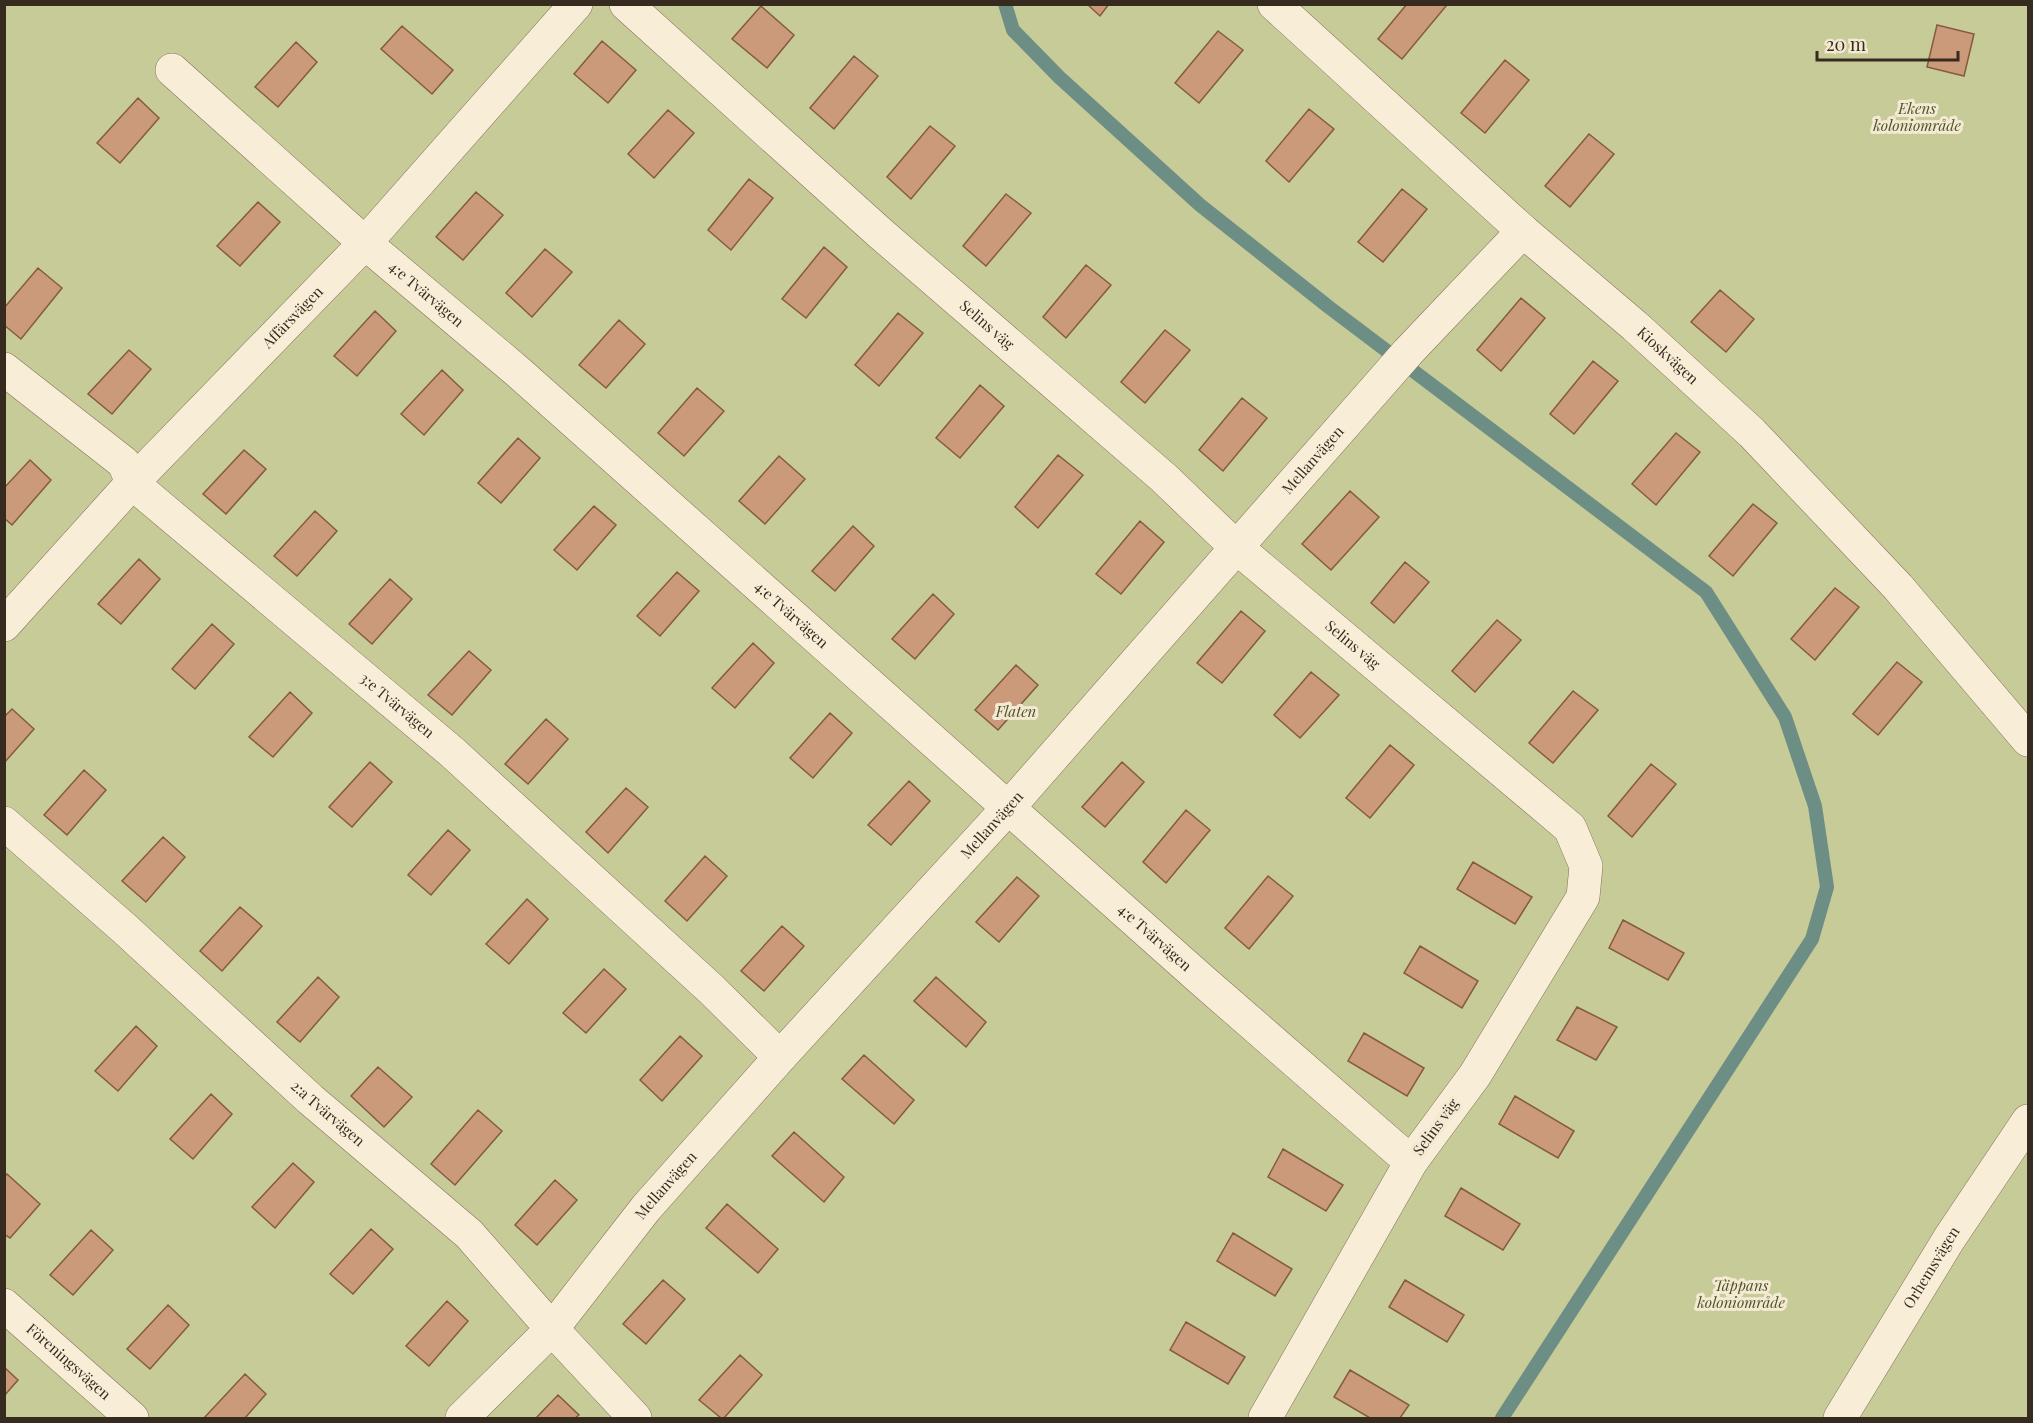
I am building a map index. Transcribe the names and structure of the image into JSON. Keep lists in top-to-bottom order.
{
  "streets": {
    "street": [
      "4:e Tvärvägen",
      "Affärsvägen",
      "Selins väg",
      "Kioskvägen",
      "Mellanvägen",
      "3:e Tvärvägen",
      "2:a Tvärvägen",
      "Orhemsvägen",
      "Föreningsvägen"
    ]
  },
  "crossings": [
    ["4:e Tvärvägen", "Affärsvägen"],
    ["4:e Tvärvägen", "Selins väg"],
    ["4:e Tvärvägen", "Mellanvägen"],
    ["Affärsvägen", "3:e Tvärvägen"],
    ["Selins väg", "Mellanvägen"],
    ["Kioskvägen", "Mellanvägen"],
    ["Mellanvägen", "3:e Tvärvägen"],
    ["Mellanvägen", "2:a Tvärvägen"]
  ],
  "parks": ["Ekens koloniområde", "Flaten", "Täppans koloniområde"],
  "scale_bar": "20 m"
}
